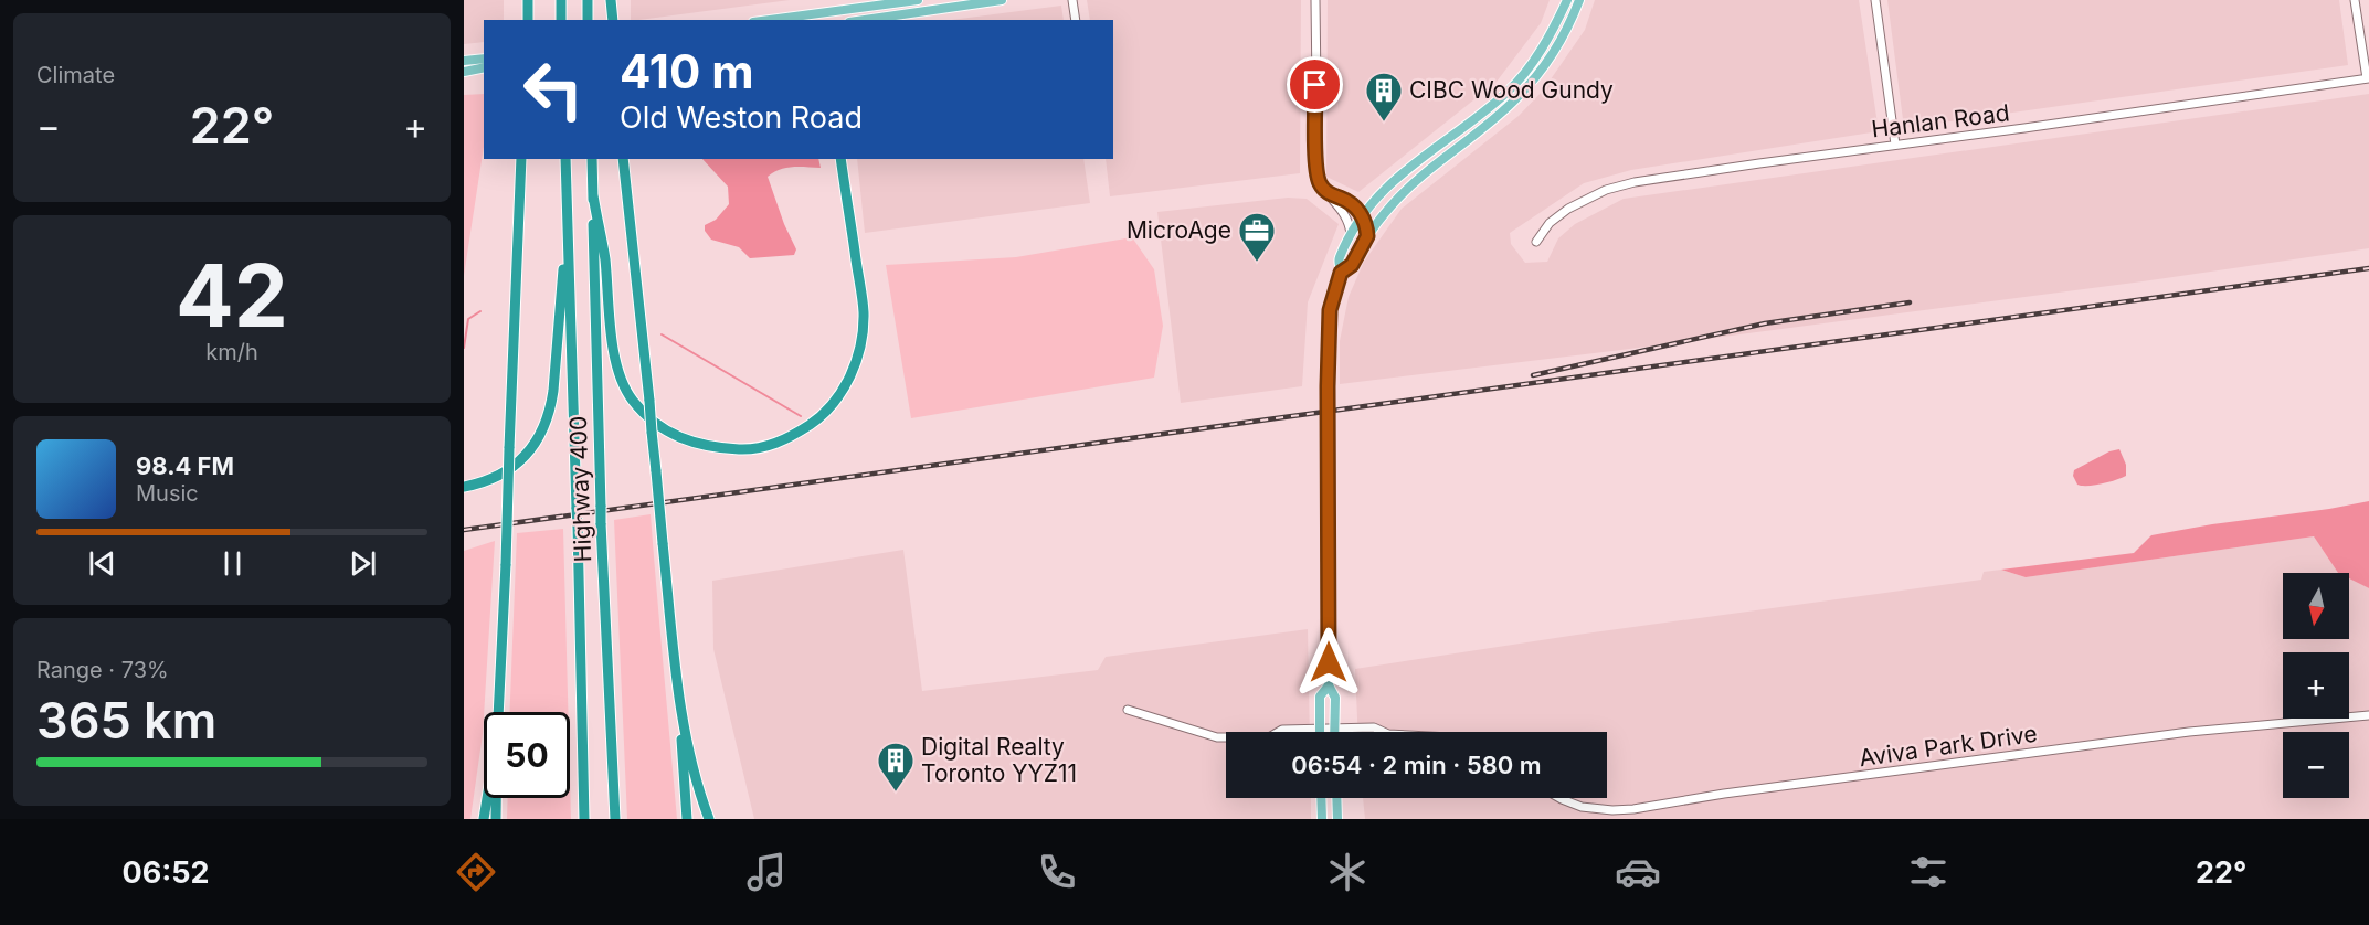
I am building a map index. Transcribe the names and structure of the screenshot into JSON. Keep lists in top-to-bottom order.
{
  "streets": {
    "highway": ["Highway 400"],
    "street": ["Hanlan Road", "Aviva Park Drive"]
  },
  "places": {
    "building": ["CIBC Wood Gundy", "Digital Realty Toronto YYZ11"],
    "office": ["MicroAge"]
  },
  "north": "bottom",
  "page": {
    "tile": [
      "Climate",
      ["42", "km/h"],
      ["Range · 73%", "365 km"]
    ],
    "turn": ["410 m", "Old Weston Road"],
    "heat": ["−", "22°", "+"],
    "song": ["98.4 FM", "Music"],
    "map_buttons": ["+", "−"],
    "limit": "50",
    "trip": "06:54 · 2 min · 580 m",
    "tabs": ["06:52", "22°"]
  }
}
